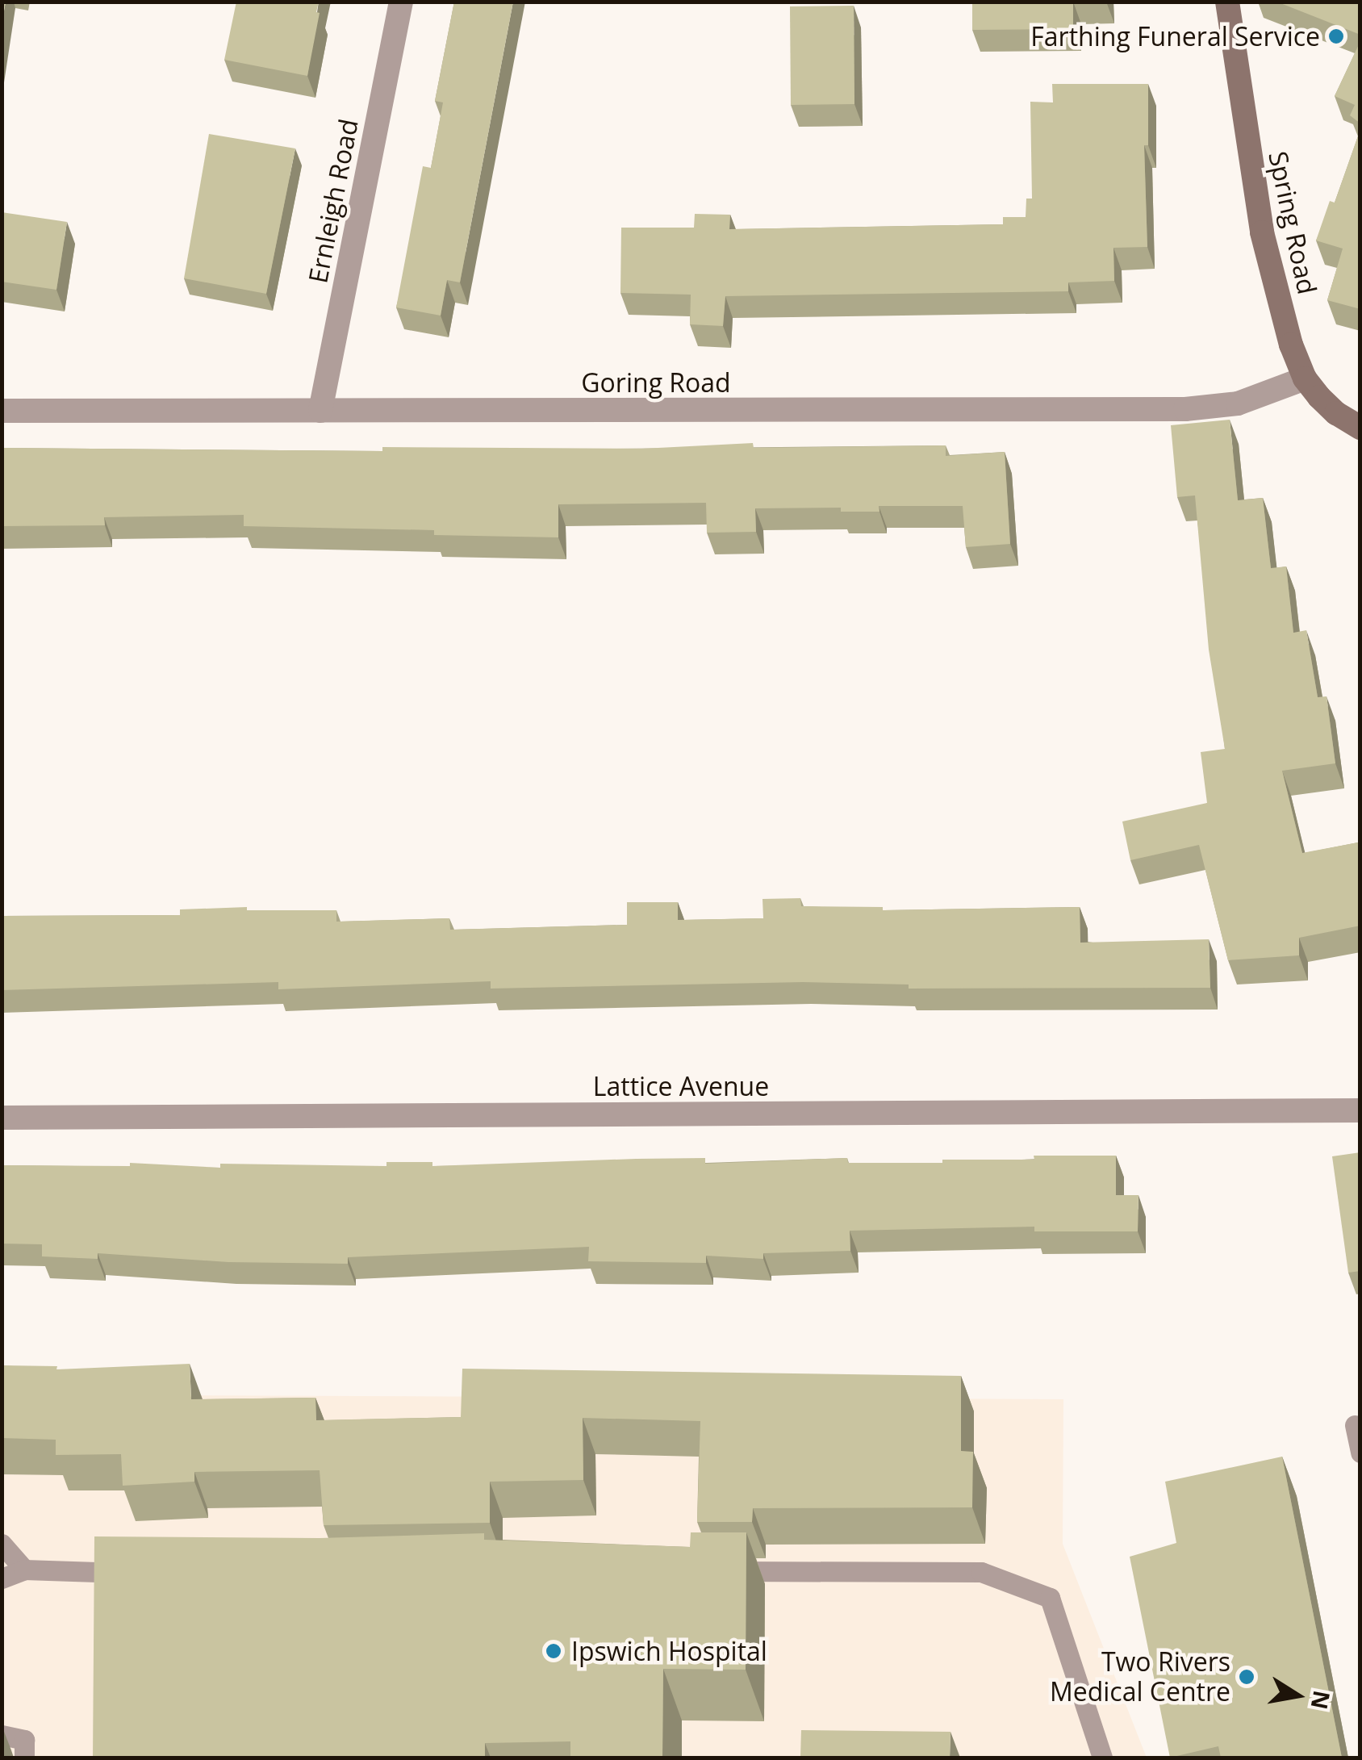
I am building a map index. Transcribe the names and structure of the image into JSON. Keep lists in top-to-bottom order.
{
  "streets": {
    "street": [
      "Ernleigh Road",
      "Spring Road",
      "Goring Road",
      "Lattice Avenue"
    ]
  },
  "crossings": [
    ["Ernleigh Road", "Goring Road"],
    ["Spring Road", "Goring Road"]
  ],
  "places": ["Farthing Funeral Service", "Ipswich Hospital", "Two Rivers Medical Centre"],
  "north": "right"
}
